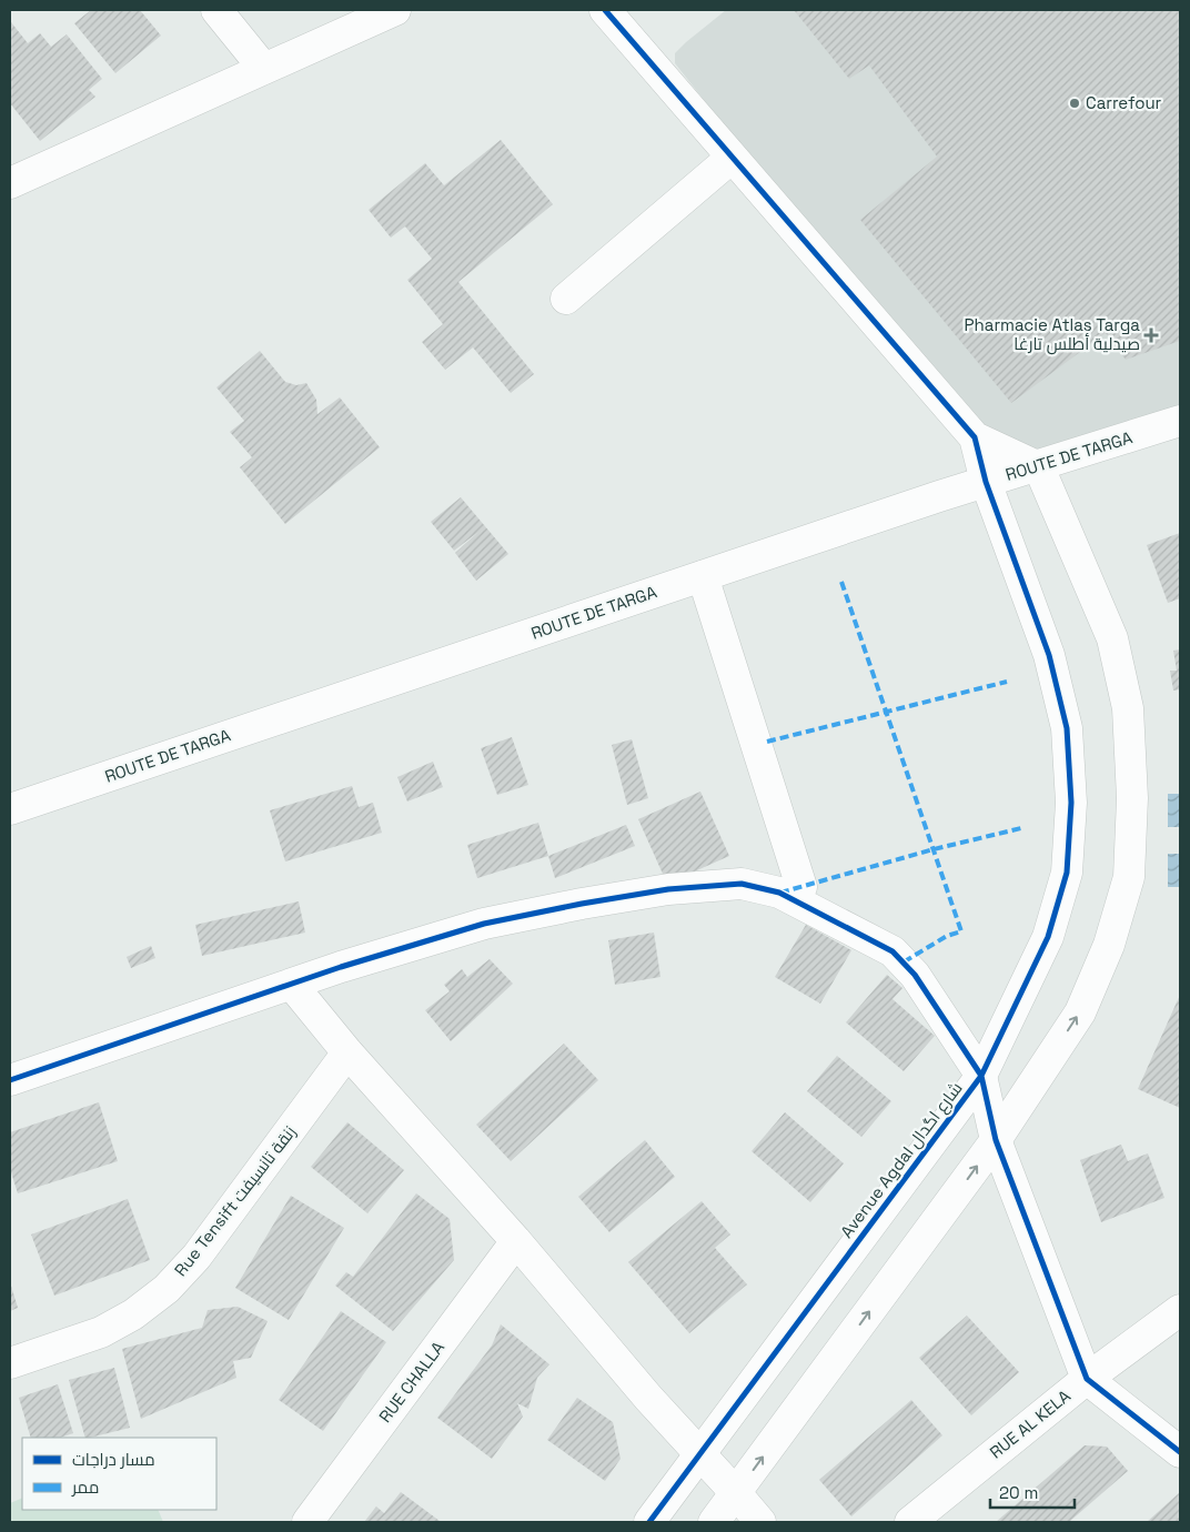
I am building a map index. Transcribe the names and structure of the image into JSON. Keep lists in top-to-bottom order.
{
  "streets": {
    "street": [
      "ROUTE DE TARGA",
      "Avenue Agdal شارع اگدال",
      "Rue Tensift زنقة تانسيفت",
      "RUE CHALLA",
      "RUE AL KELA"
    ]
  },
  "crossings": [
    ["ROUTE DE TARGA", "Avenue Agdal شارع اگدال"]
  ],
  "places": {
    "other": ["Carrefour"],
    "health": ["Pharmacie Atlas Targa صيدلية أطلس تارغا"]
  },
  "legend": ["مسار دراجات", "ممر"],
  "scale_bar": "20 m"
}
